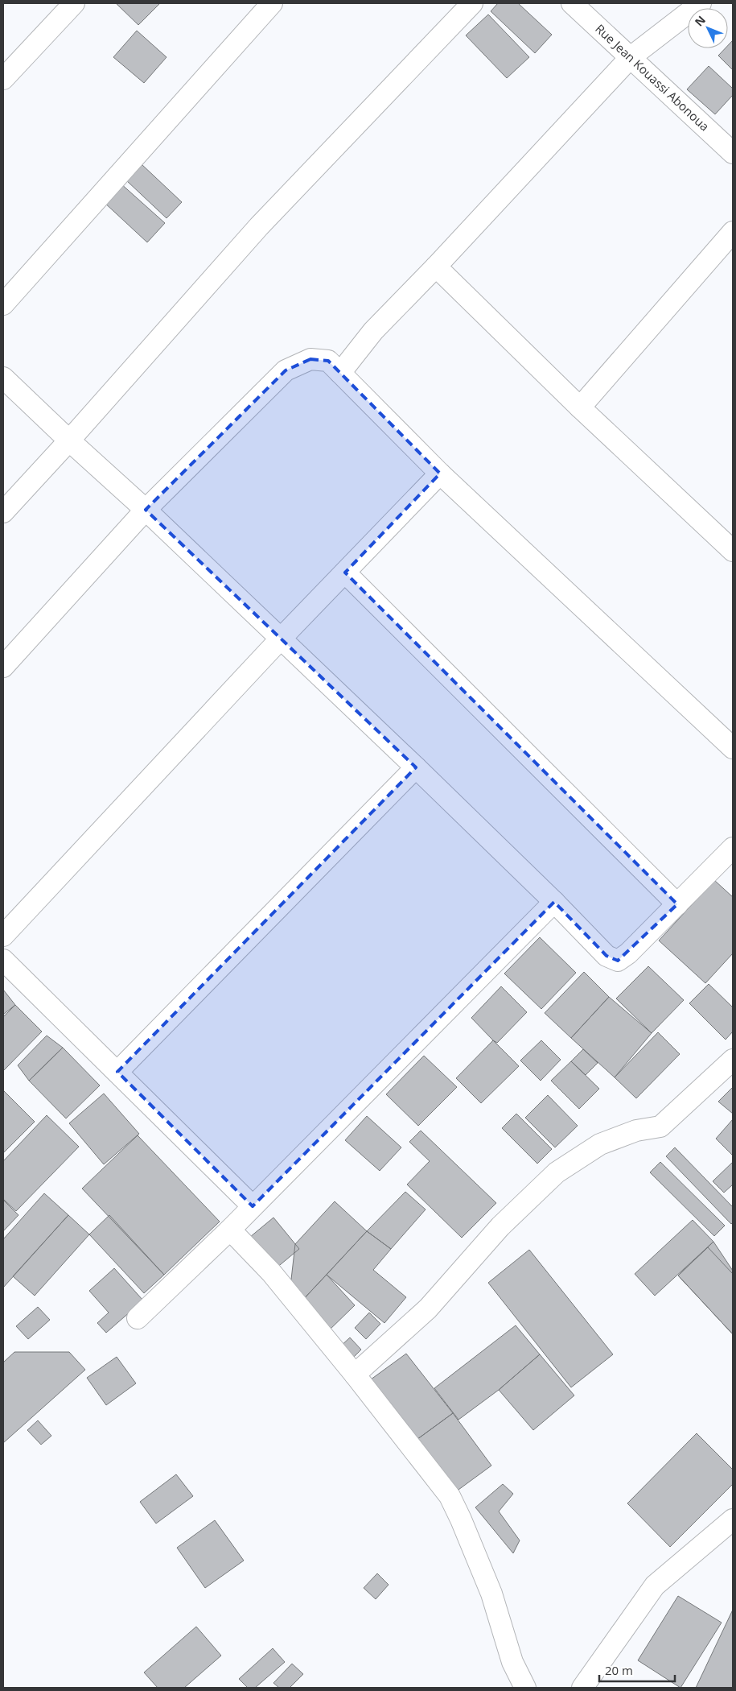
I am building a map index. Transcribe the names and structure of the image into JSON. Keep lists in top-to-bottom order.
{
  "streets": {
    "street": ["Rue Jean Kouassi Abonoua"]
  },
  "scale_bar": "20 m",
  "north": "top left"
}
